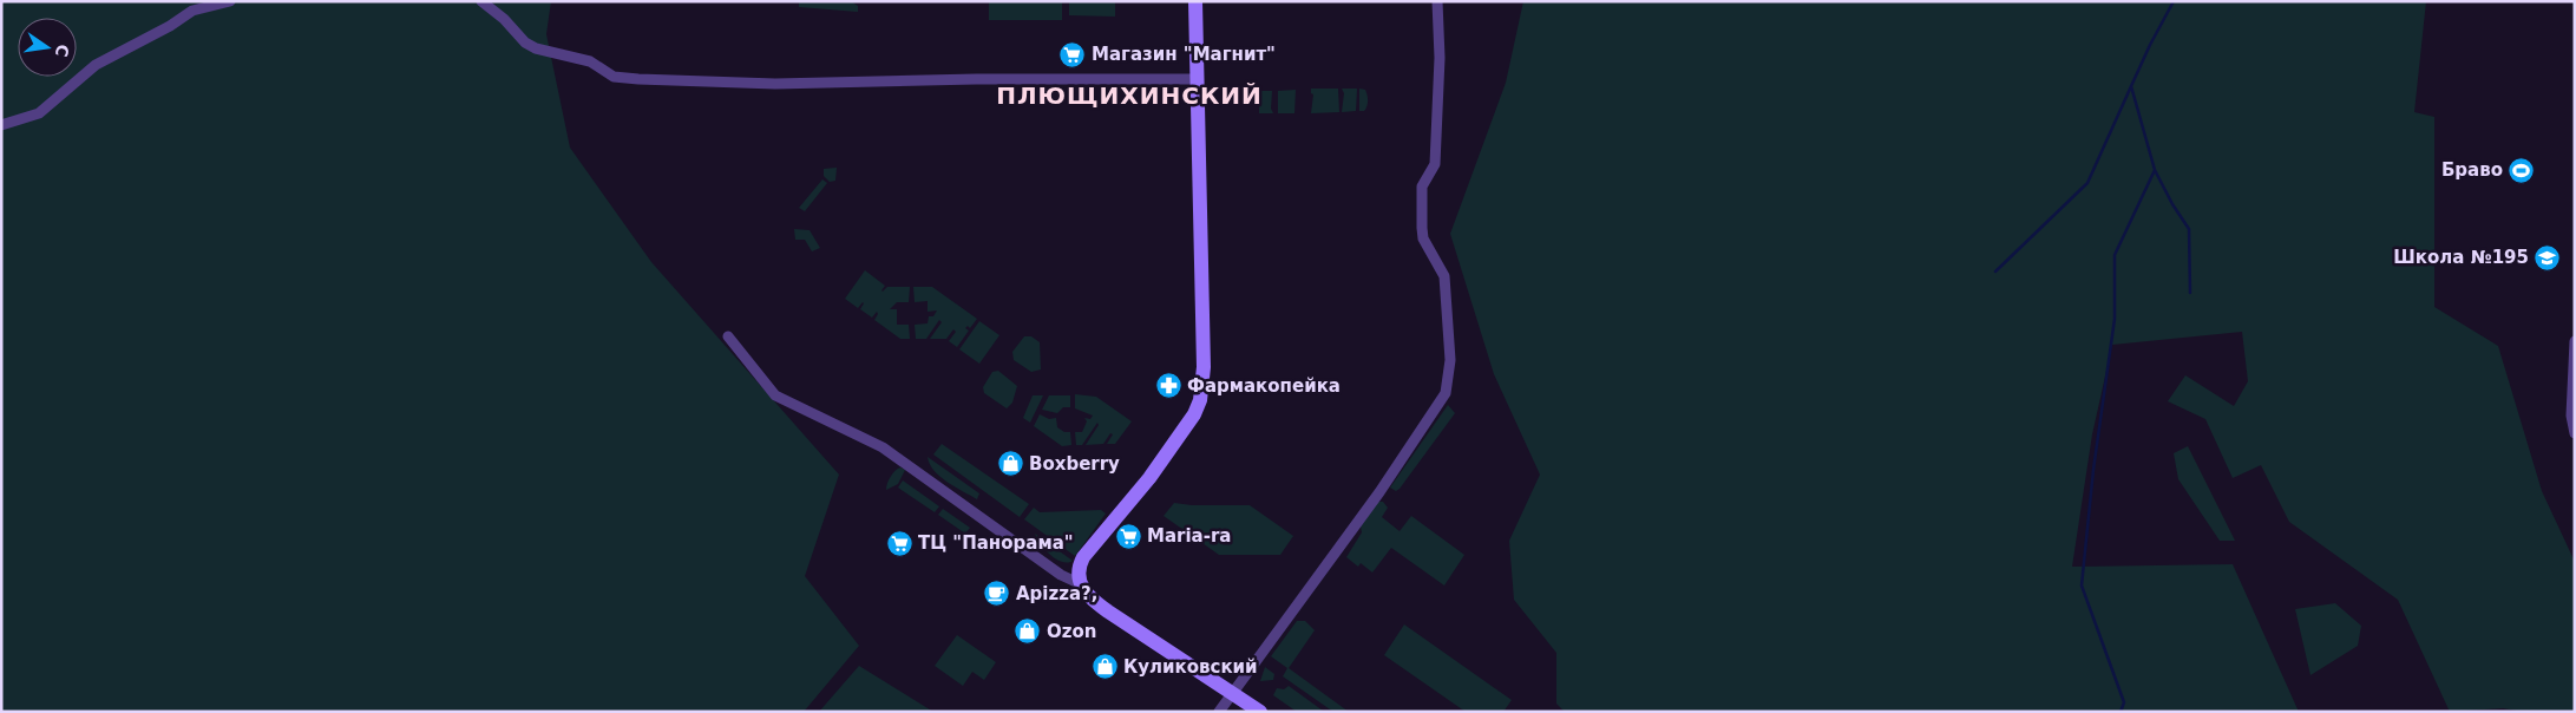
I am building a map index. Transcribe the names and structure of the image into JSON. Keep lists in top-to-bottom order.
{
  "districts": ["ПЛЮЩИХИНСКИЙ"],
  "places": {
    "supermarket": ["Магазин \"Магнит\"", "Maria-ra", "ТЦ \"Панорама\""],
    "sports": ["Браво"],
    "school or university": ["Школа №195"],
    "pharmacy": ["Фармакопейка"],
    "shop": ["Boxberry", "Ozon", "Куликовский"],
    "cafe": ["Apizza?,"]
  },
  "north": "right"
}
